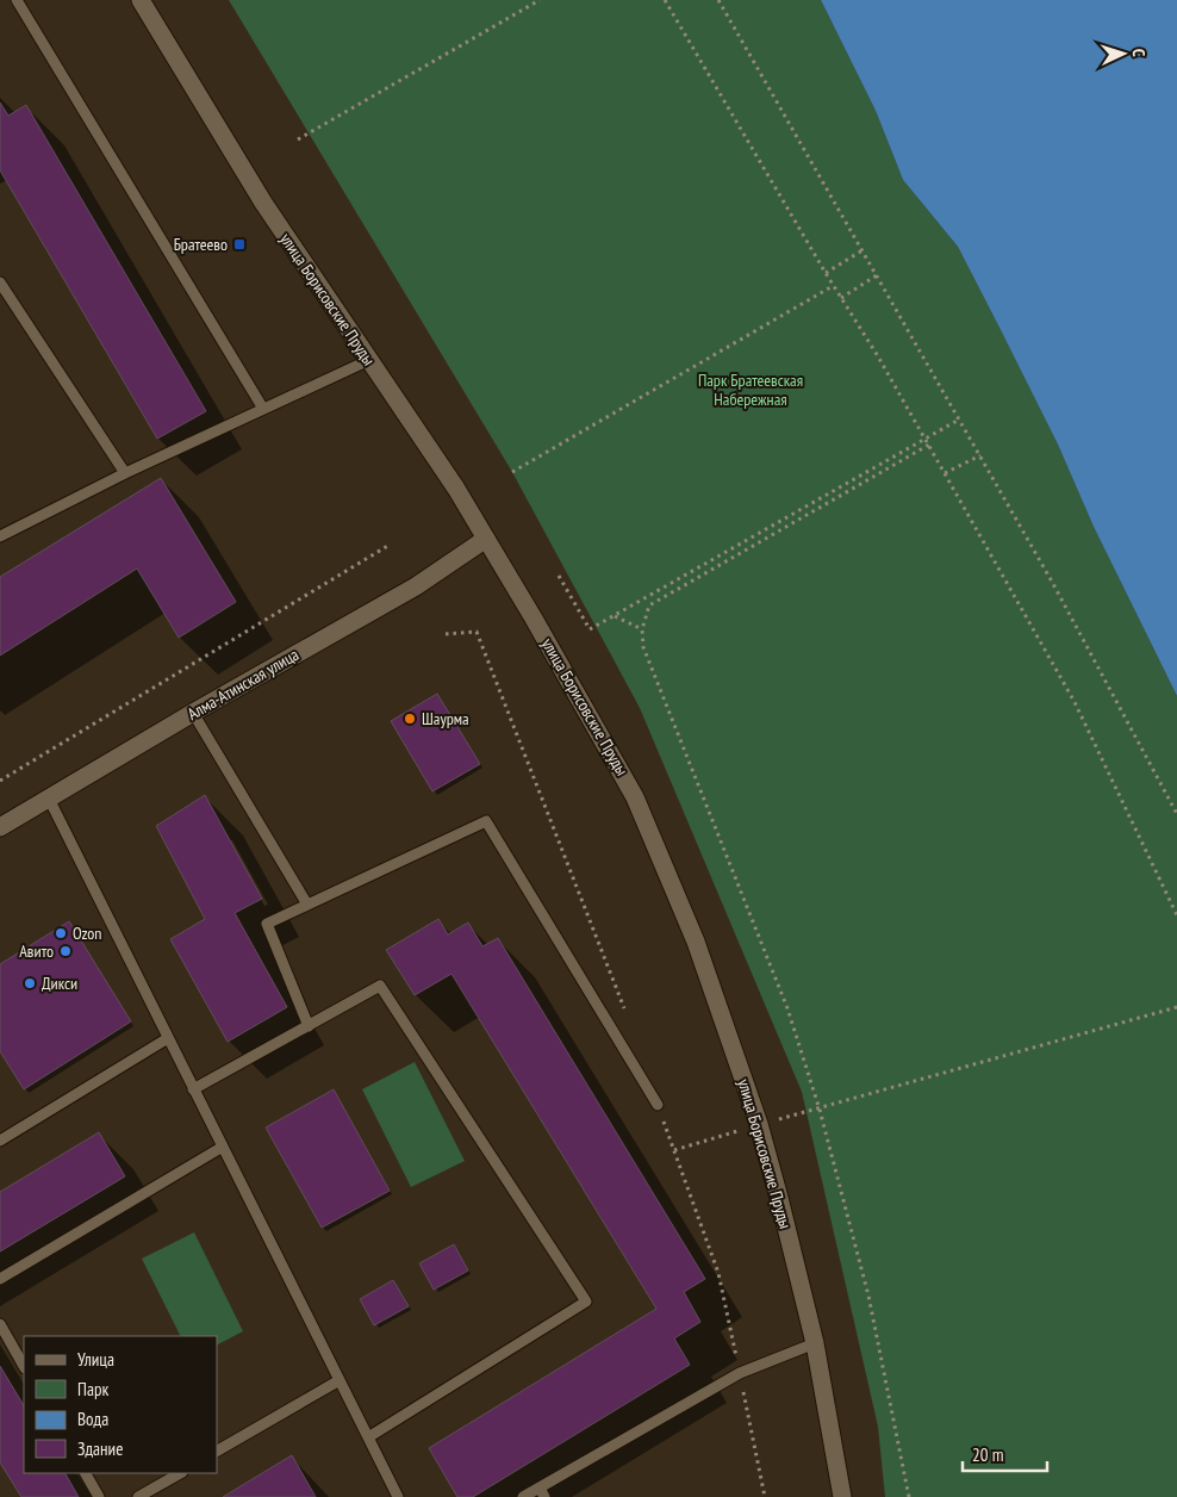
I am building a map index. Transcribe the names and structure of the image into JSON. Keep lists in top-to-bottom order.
{
  "streets": {
    "street": ["улица Борисовские Пруды", "Алма-Атинская улица"]
  },
  "crossings": [
    ["улица Борисовские Пруды", "Алма-Атинская улица"]
  ],
  "parks": ["Парк Братеевская Набережная"],
  "places": {
    "transit": ["Братеево"],
    "other": [
      "Шаурма",
      "Ozon",
      "Авито",
      "Дикси"
    ]
  },
  "legend": [
    "Улица",
    "Парк",
    "Вода",
    "Здание"
  ],
  "scale_bar": "20 m",
  "north": "right"
}
